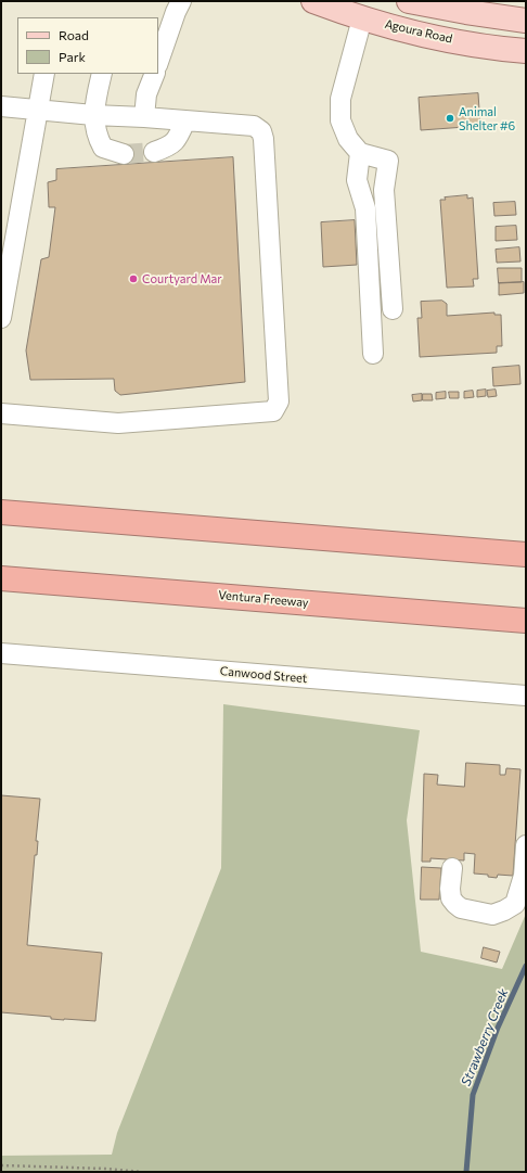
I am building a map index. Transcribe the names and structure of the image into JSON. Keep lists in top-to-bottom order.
{
  "streets": {
    "highway": ["Ventura Freeway"],
    "main road": ["Agoura Road"],
    "street": ["Canwood Street"]
  },
  "water": ["Strawberry Creek"],
  "places": ["Animal Shelter #6", "Courtyard Mar"],
  "legend": ["Road", "Park"]
}
